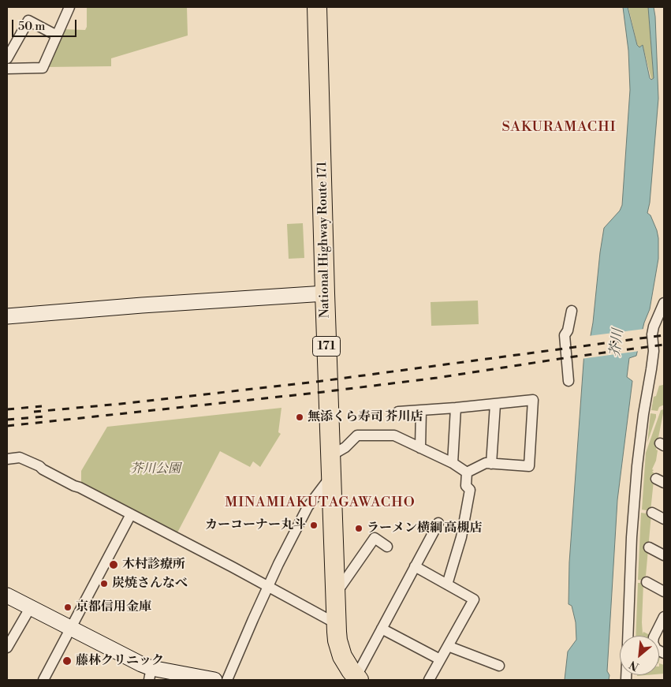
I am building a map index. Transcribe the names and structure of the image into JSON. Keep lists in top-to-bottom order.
{
  "streets": {
    "highway": ["National Highway Route 171", "171"]
  },
  "districts": ["SAKURAMACHI", "MINAMIAKUTAGAWACHO"],
  "water": ["芥川"],
  "parks": ["芥川公園"],
  "places": [
    "無添くら寿司 芥川店",
    "カーコーナー丸斗",
    "ラーメン横綱 高槻店",
    "木村診療所",
    "炭焼さんなべ",
    "京都信用金庫",
    "藤林クリニック"
  ],
  "scale_bar": "50 m",
  "north": "bottom left"
}
